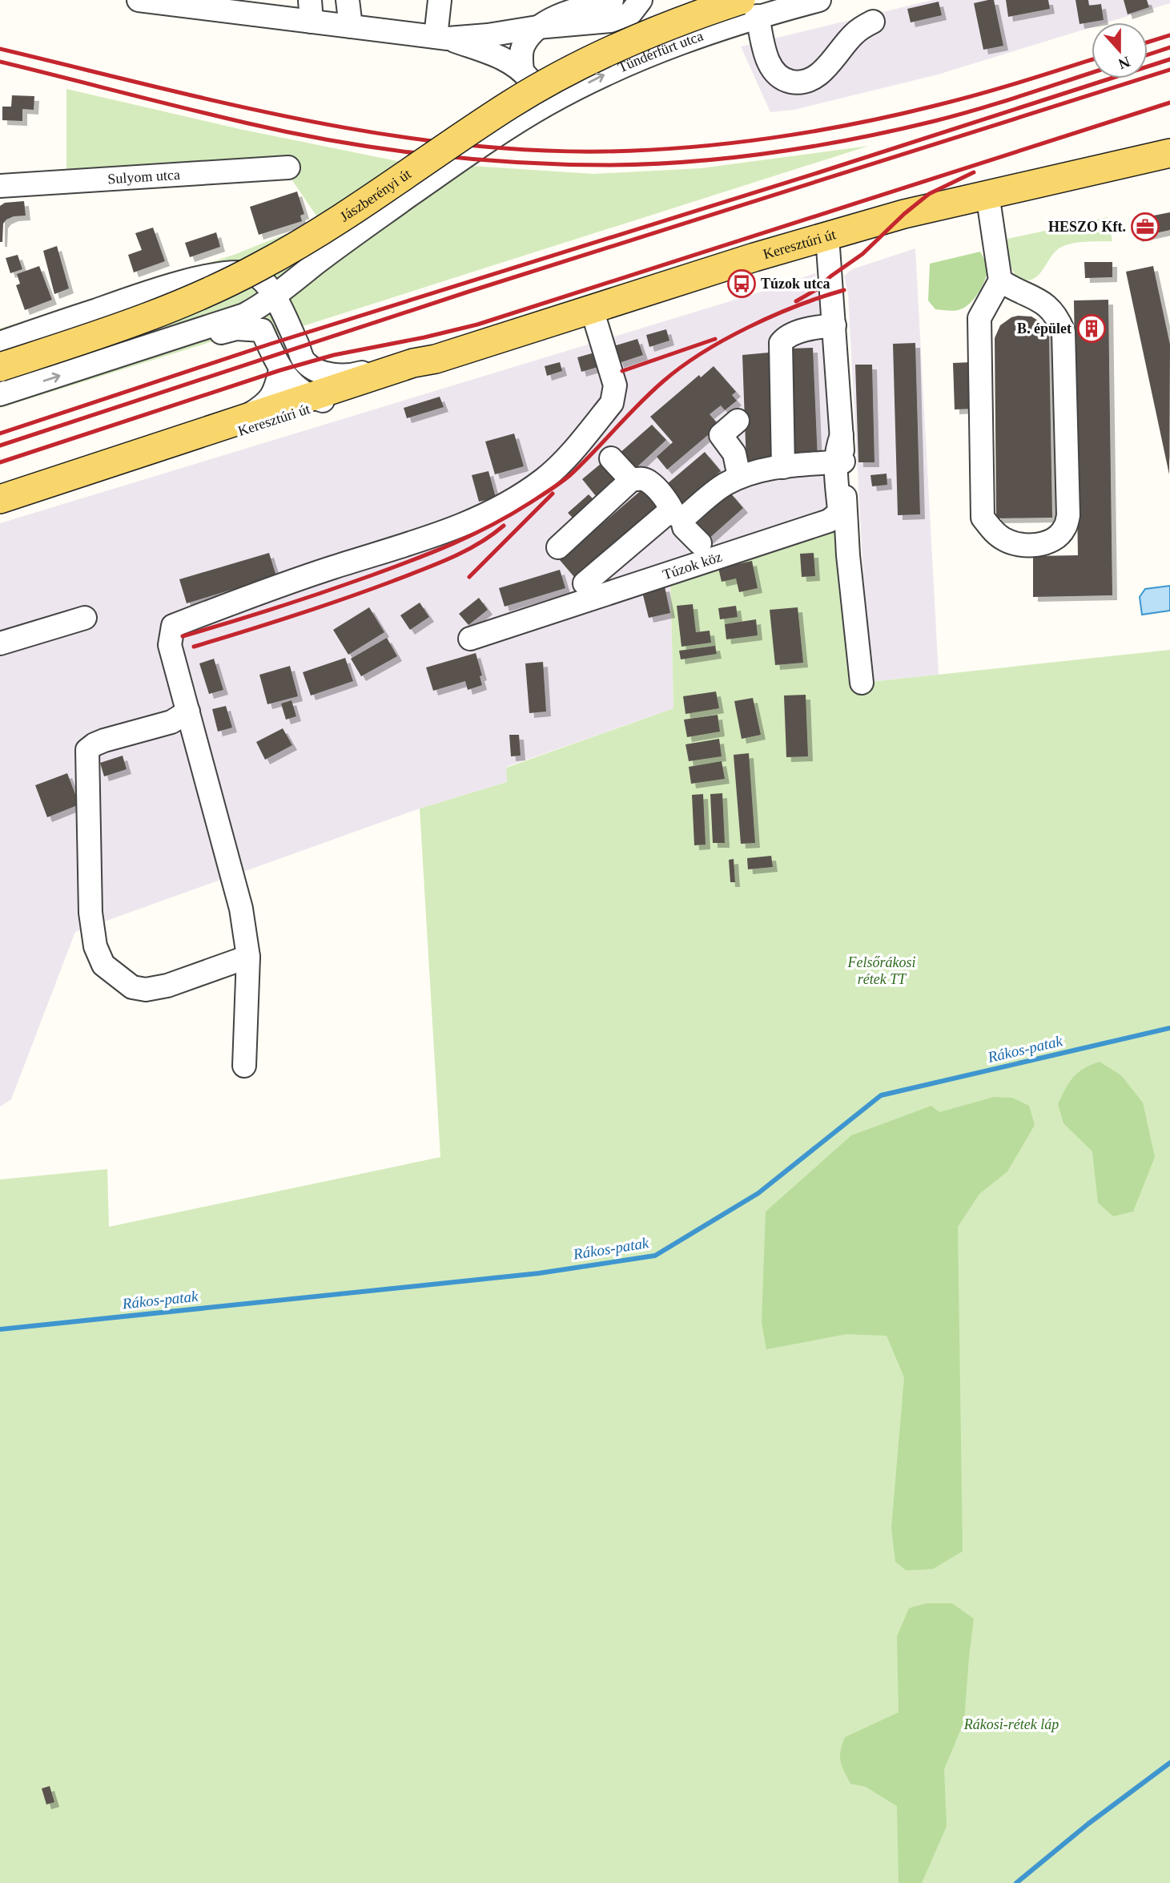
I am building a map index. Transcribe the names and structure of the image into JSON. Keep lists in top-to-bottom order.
{
  "streets": {
    "main road": ["Jászberényi út", "Keresztúri út"],
    "street": ["Tündérfürt utca", "Sulyom utca", "Túzok köz"]
  },
  "crossings": [
    ["Tündérfürt utca", "Jászberényi út"]
  ],
  "water": ["Rákos-patak"],
  "parks": ["Felsőrákosi rétek TT", "Rákosi-rétek láp"],
  "places": {
    "office": ["HESZO Kft."],
    "bus stop": ["Túzok utca"],
    "building": ["B. épület"]
  },
  "north": "bottom"
}
